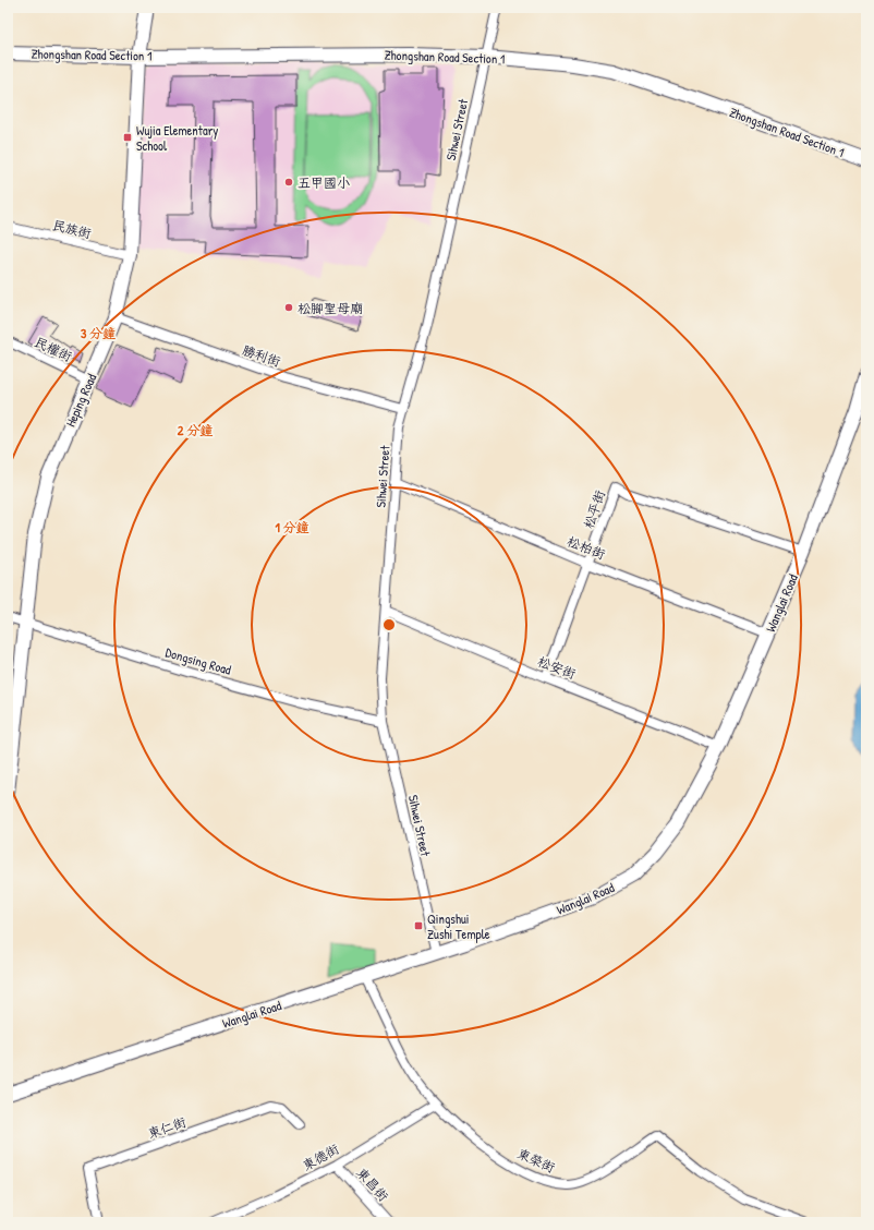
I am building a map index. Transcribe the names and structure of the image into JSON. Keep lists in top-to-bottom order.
{
  "streets": {
    "street": [
      "Zhongshan Road Section 1",
      "Sihwei Street",
      "民族街",
      "民權街",
      "勝利街",
      "Heping Road",
      "松平街",
      "松柏街",
      "Wanglai Road",
      "Dongsing Road",
      "松安街",
      "東仁街",
      "東德街",
      "東榮街",
      "東昌街"
    ]
  },
  "crossings": [
    ["Zhongshan Road Section 1", "Sihwei Street"],
    ["Zhongshan Road Section 1", "Heping Road"],
    ["Sihwei Street", "勝利街"],
    ["Sihwei Street", "松柏街"],
    ["Sihwei Street", "Wanglai Road"],
    ["Sihwei Street", "Dongsing Road"],
    ["Sihwei Street", "松安街"],
    ["民族街", "Heping Road"],
    ["民權街", "Heping Road"],
    ["勝利街", "Heping Road"],
    ["Heping Road", "Dongsing Road"],
    ["松平街", "松柏街"],
    ["松平街", "Wanglai Road"],
    ["松平街", "松安街"],
    ["松柏街", "Wanglai Road"],
    ["Wanglai Road", "松安街"],
    ["Wanglai Road", "東榮街"],
    ["東德街", "東榮街"],
    ["東德街", "東昌街"]
  ],
  "places": {
    "transit": ["Wujia Elementary School", "Qingshui Zushi Temple"],
    "other": ["五甲國小", "松腳聖母廟"]
  },
  "rings": ["3 分鐘", "2 分鐘", "1 分鐘"]
}
